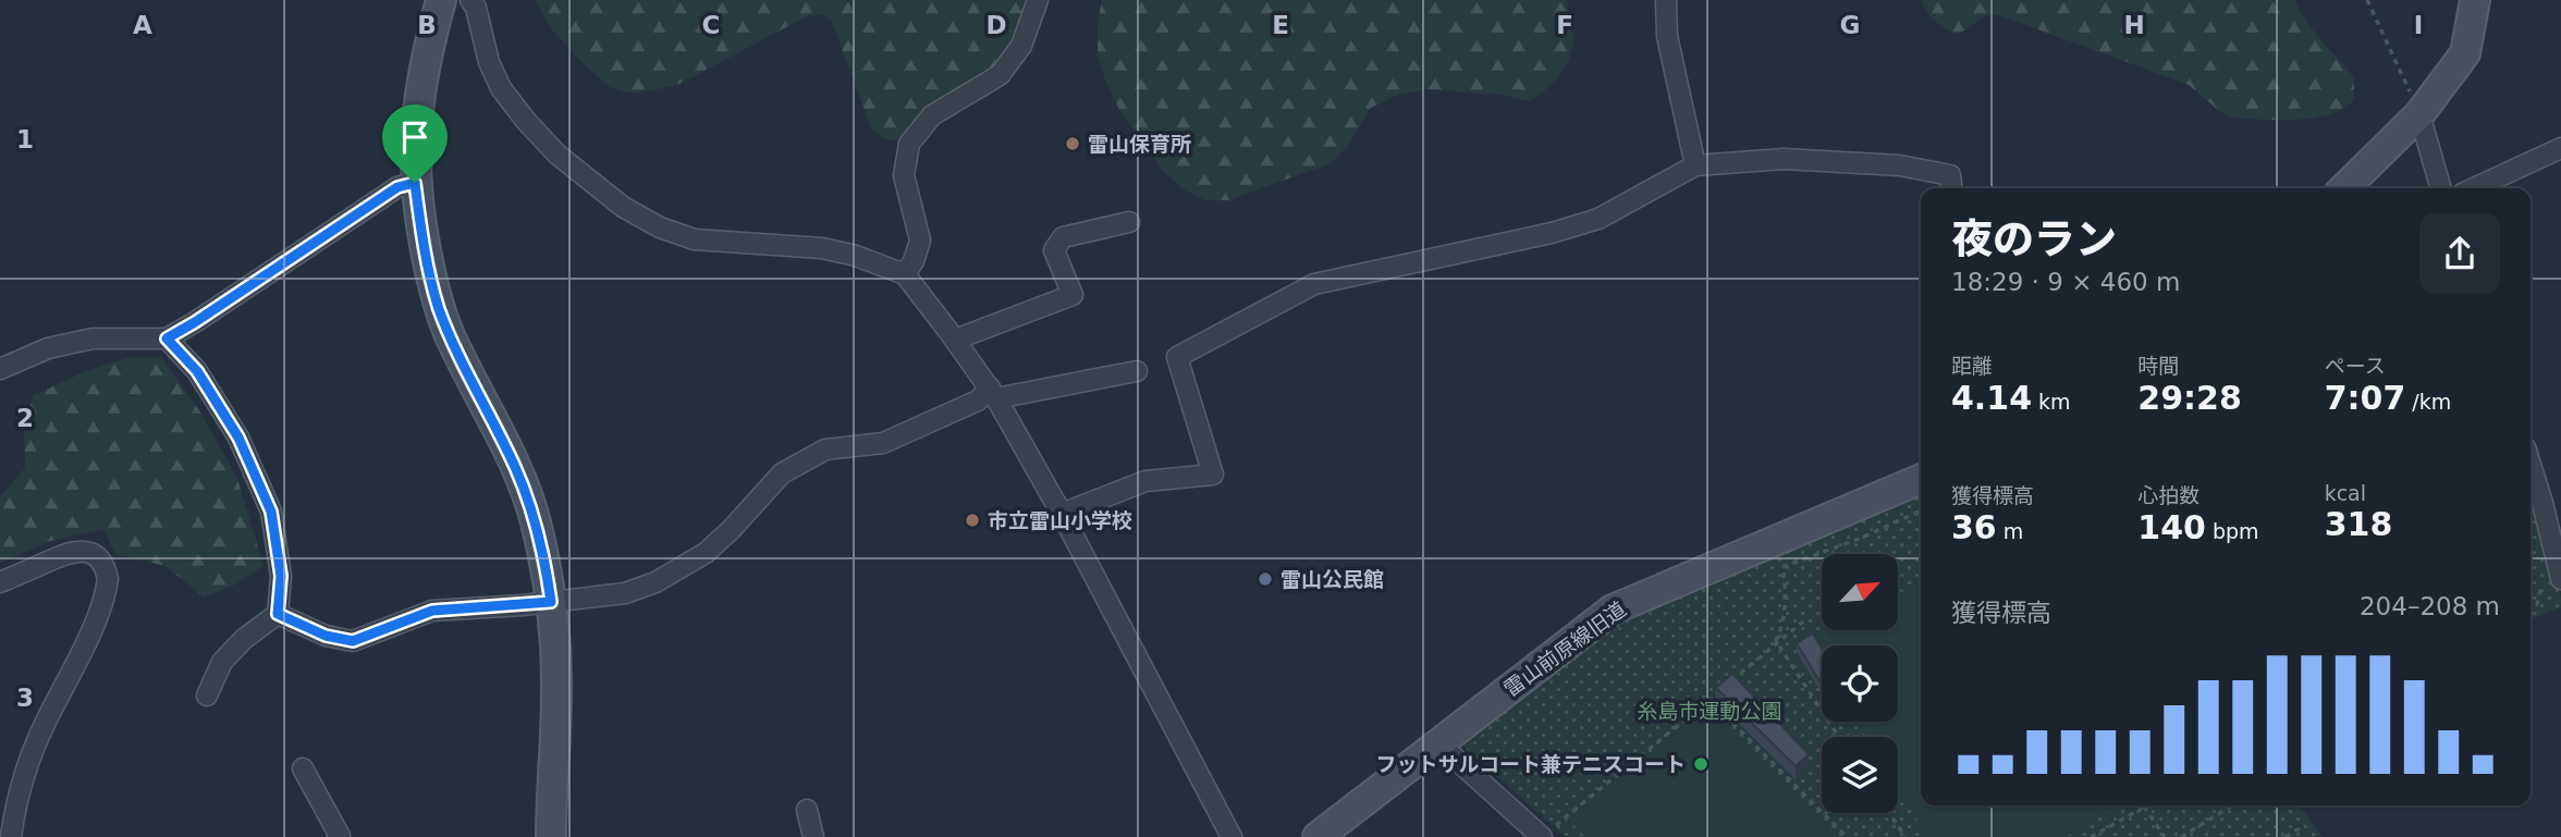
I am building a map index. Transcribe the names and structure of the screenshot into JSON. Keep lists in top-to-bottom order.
{
  "streets": {
    "street": ["雷山前原線旧道"]
  },
  "parks": ["糸島市運動公園"],
  "places": [
    "雷山保育所",
    "市立雷山小学校",
    "雷山公民館",
    "フットサルコート兼テニスコート"
  ],
  "north": "top right",
  "page": {
    "heading": ["夜のラン", "18:29 · 9 × 460 m"],
    "stats": [
      ["距離", "4.14 km"],
      ["時間", "29:28"],
      ["ペース", "7:07 /km"],
      ["獲得標高", "36 m"],
      ["心拍数", "140 bpm"],
      ["kcal", "318"]
    ],
    "chart": ["獲得標高", "204–208 m"]
  },
  "grid": {
    "columns": [
      "A",
      "B",
      "C",
      "D",
      "E",
      "F",
      "G",
      "H",
      "I"
    ],
    "rows": ["1", "2", "3"]
  }
}
